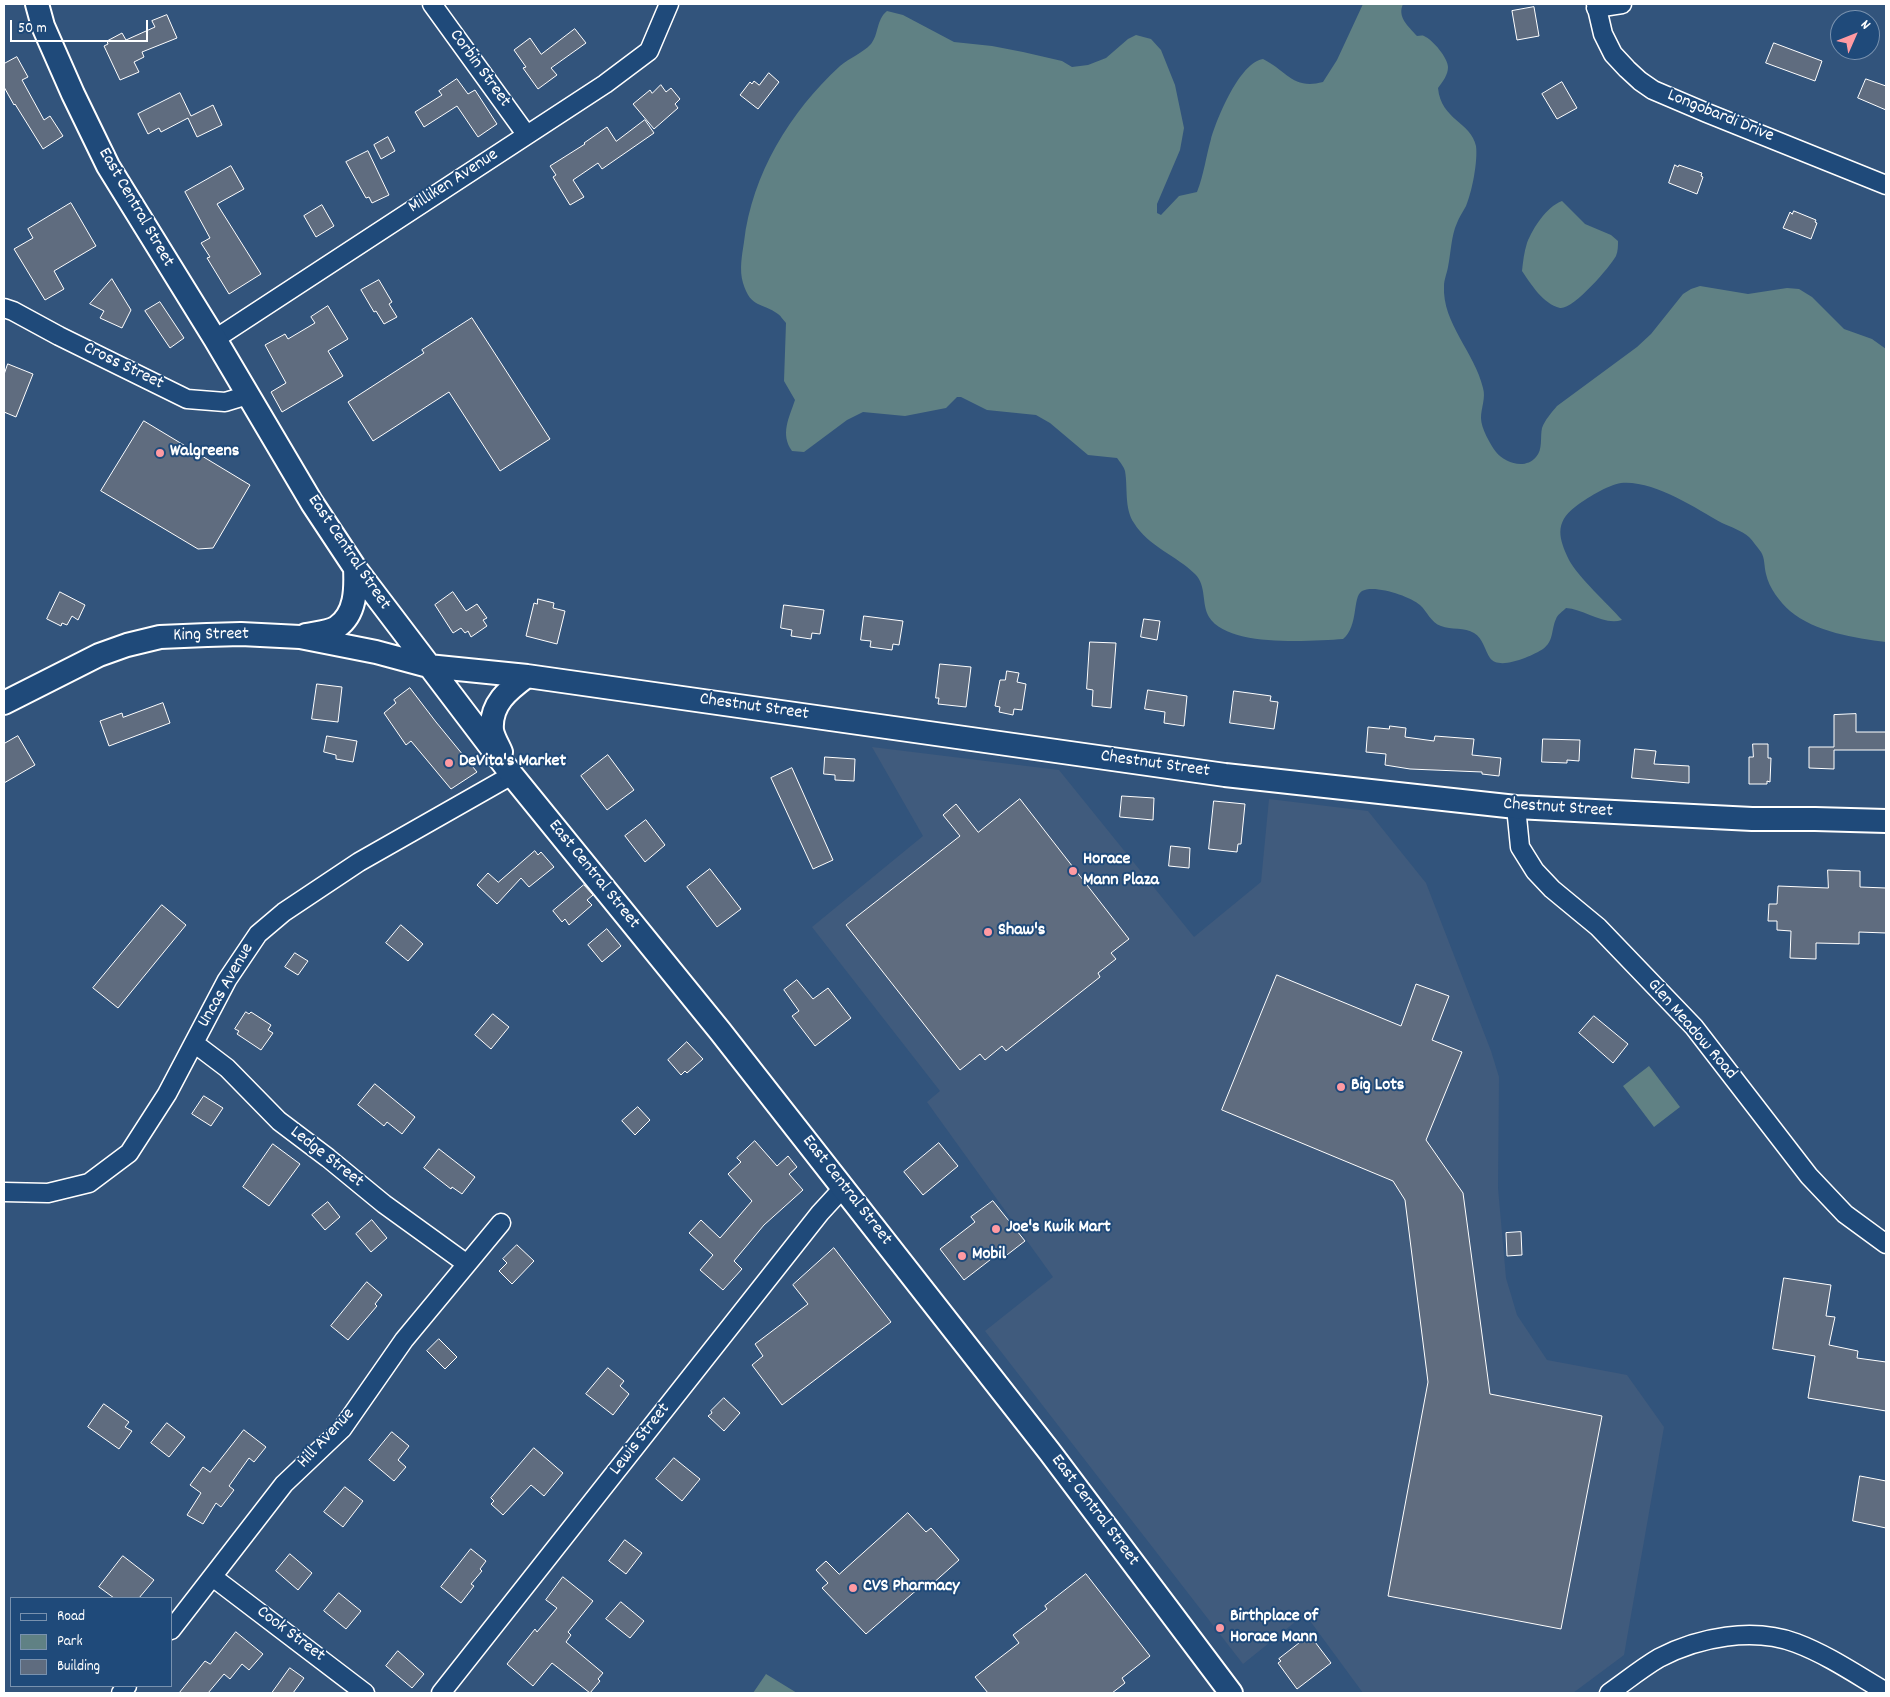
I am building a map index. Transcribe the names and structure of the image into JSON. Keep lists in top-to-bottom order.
{
  "streets": {
    "main road": ["East Central Street", "King Street", "Chestnut Street"],
    "street": [
      "Corbin Street",
      "Longobardi Drive",
      "Milliken Avenue",
      "Cross Street",
      "Uncas Avenue",
      "Glen Meadow Road",
      "Ledge Street",
      "Hill Avenue",
      "Lewis Street",
      "Cook Street"
    ]
  },
  "crossings": [
    ["Corbin Street", "Milliken Avenue"],
    ["Milliken Avenue", "East Central Street"],
    ["East Central Street", "Cross Street"],
    ["East Central Street", "King Street"],
    ["East Central Street", "Chestnut Street"],
    ["East Central Street", "Uncas Avenue"],
    ["East Central Street", "Lewis Street"],
    ["King Street", "Chestnut Street"],
    ["Chestnut Street", "Glen Meadow Road"],
    ["Uncas Avenue", "Ledge Street"],
    ["Ledge Street", "Hill Avenue"],
    ["Hill Avenue", "Cook Street"]
  ],
  "places": [
    "Walgreens",
    "DeVita's Market",
    "Horace Mann Plaza",
    "Shaw's",
    "Big Lots",
    "Joe's Kwik Mart",
    "Mobil",
    "CVS Pharmacy",
    "Birthplace of Horace Mann"
  ],
  "legend": ["Road", "Park", "Building"],
  "scale_bar": "50 m",
  "north": "top right"
}
